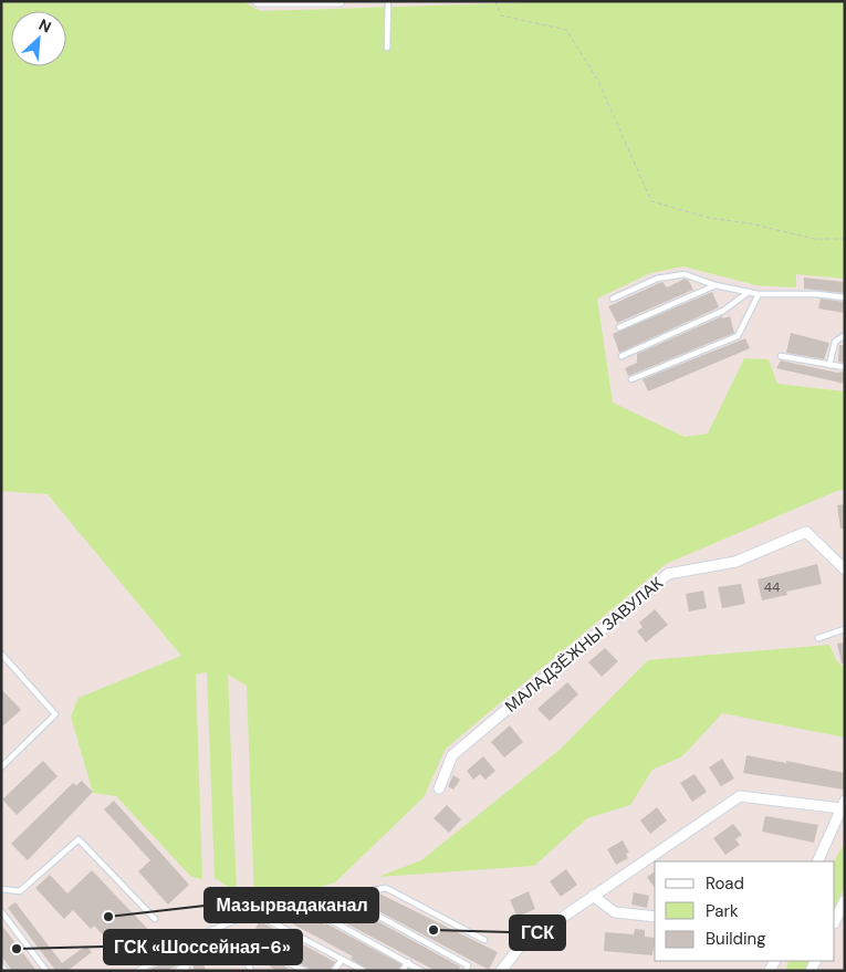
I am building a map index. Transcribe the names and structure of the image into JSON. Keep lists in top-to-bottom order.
{
  "streets": {
    "street": ["МАЛАДЗЁЖНЫ ЗАВУЛАК"]
  },
  "places": ["Мазырвадаканал", "ГСК", "ГСК «Шоссейная-6»"],
  "house_numbers": ["44"],
  "legend": ["Road", "Park", "Building"],
  "north": "top right"
}
